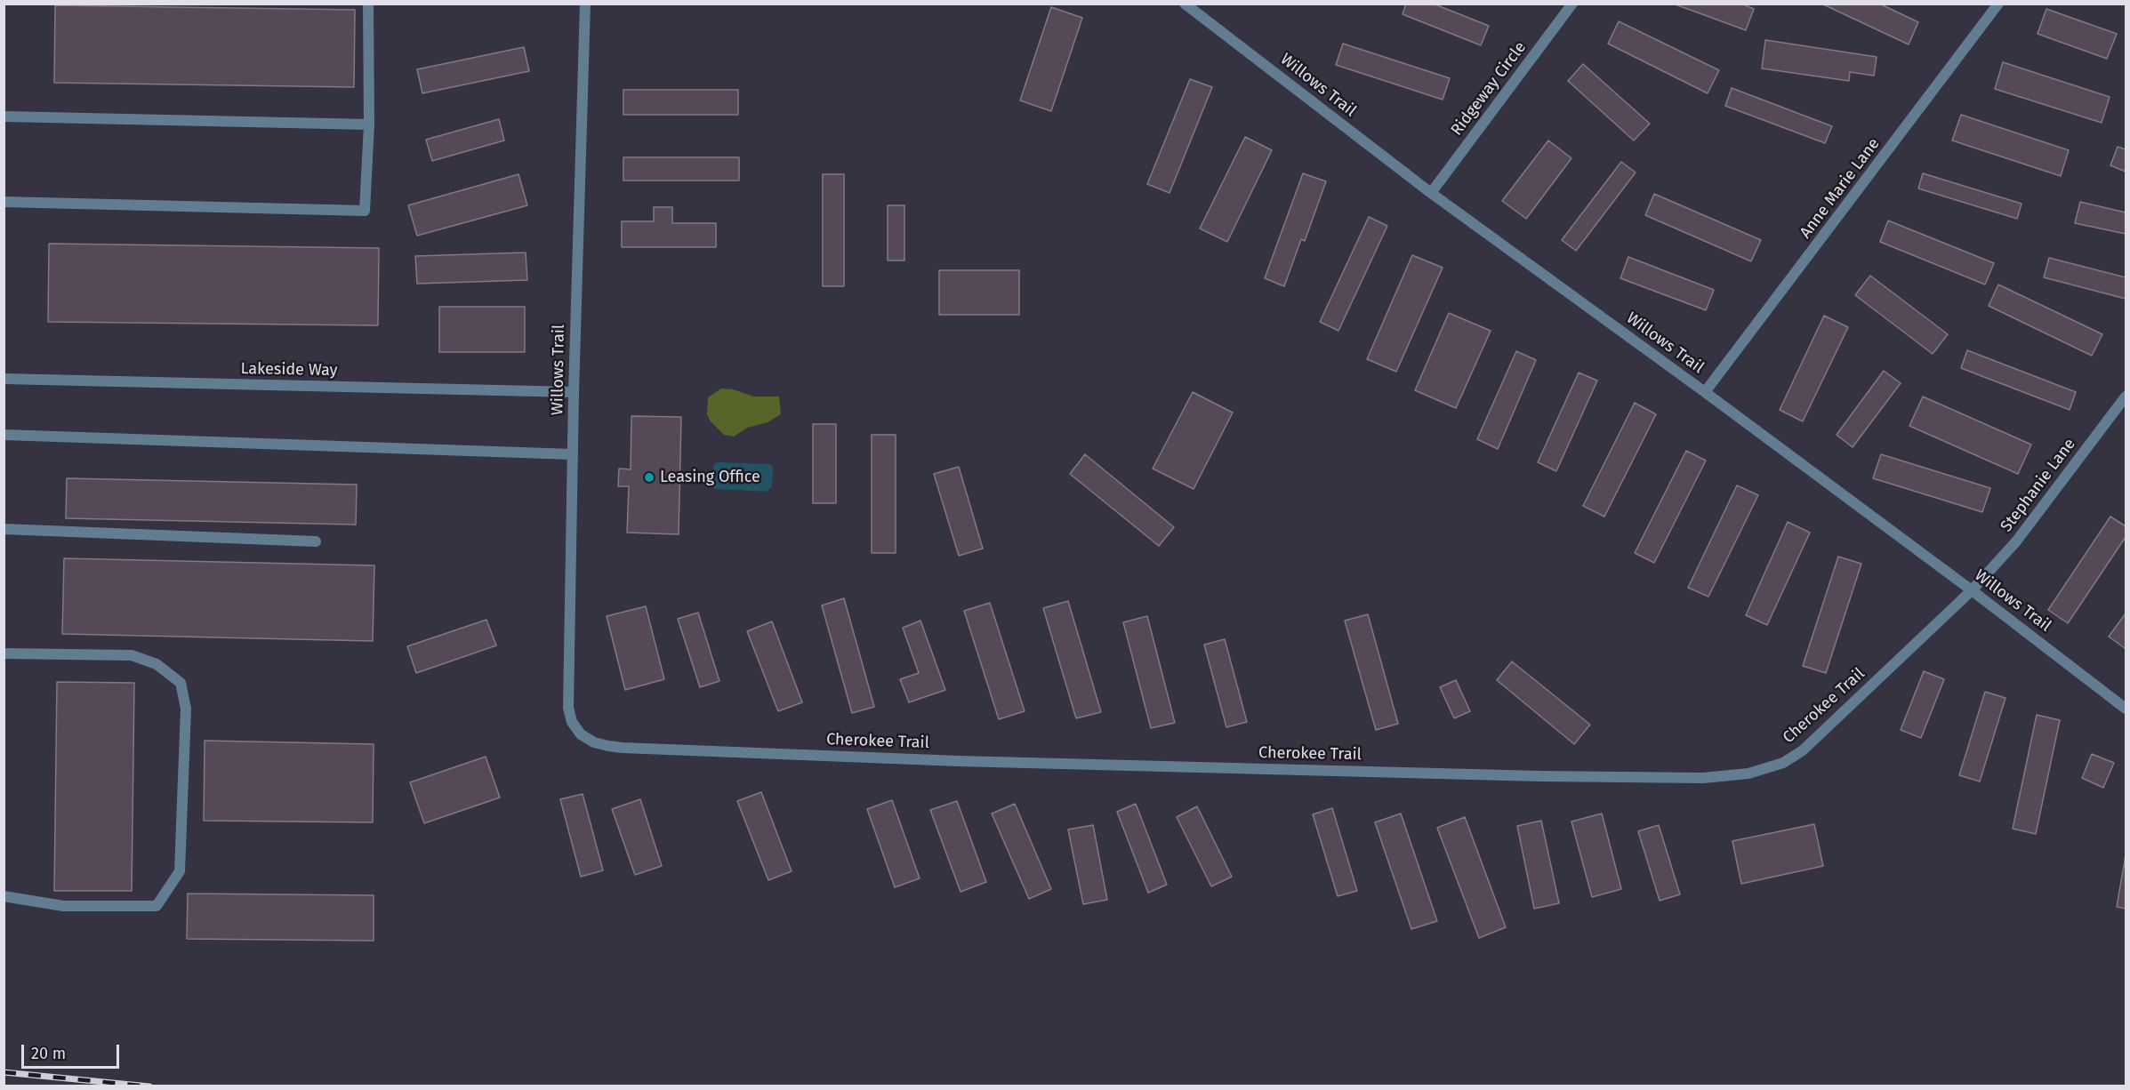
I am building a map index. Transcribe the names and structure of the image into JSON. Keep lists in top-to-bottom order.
{
  "streets": {
    "street": [
      "Willows Trail",
      "Ridgeway Circle",
      "Anne Marie Lane",
      "Lakeside Way",
      "Stephanie Lane",
      "Cherokee Trail"
    ]
  },
  "crossings": [
    ["Willows Trail", "Ridgeway Circle"],
    ["Willows Trail", "Anne Marie Lane"],
    ["Willows Trail", "Lakeside Way"],
    ["Willows Trail", "Stephanie Lane"],
    ["Willows Trail", "Cherokee Trail"],
    ["Stephanie Lane", "Cherokee Trail"]
  ],
  "places": ["Leasing Office"],
  "scale_bar": "20 m"
}
